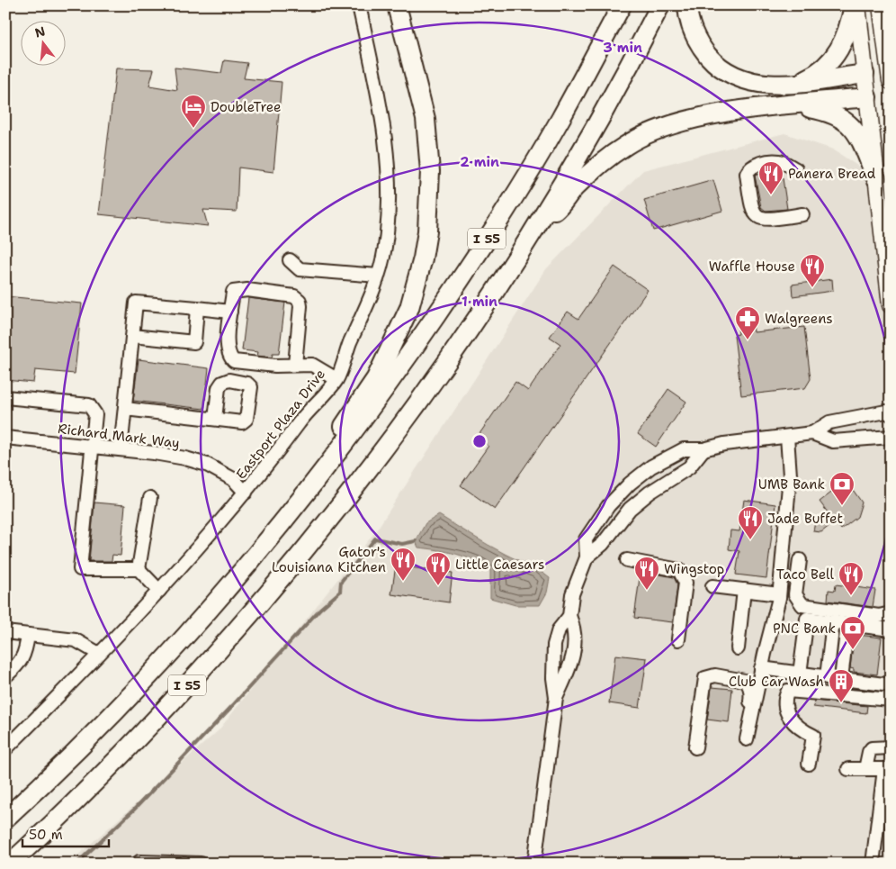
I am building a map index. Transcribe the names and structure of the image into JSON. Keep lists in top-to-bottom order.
{
  "streets": {
    "highway": ["I 55"],
    "street": ["Eastport Plaza Drive", "Richard Mark Way"]
  },
  "crossings": [
    ["Eastport Plaza Drive", "Richard Mark Way"]
  ],
  "places": {
    "hotel": ["DoubleTree"],
    "restaurant": [
      "Panera Bread",
      "Waffle House",
      "Jade Buffet",
      "Gator's Louisiana Kitchen",
      "Little Caesars",
      "Wingstop",
      "Taco Bell"
    ],
    "pharmacy": ["Walgreens"],
    "bank": ["UMB Bank", "PNC Bank"],
    "building": ["Club Car Wash"]
  },
  "scale_bar": "50 m",
  "north": "top",
  "rings": ["3 min", "2 min", "1 min"]
}
